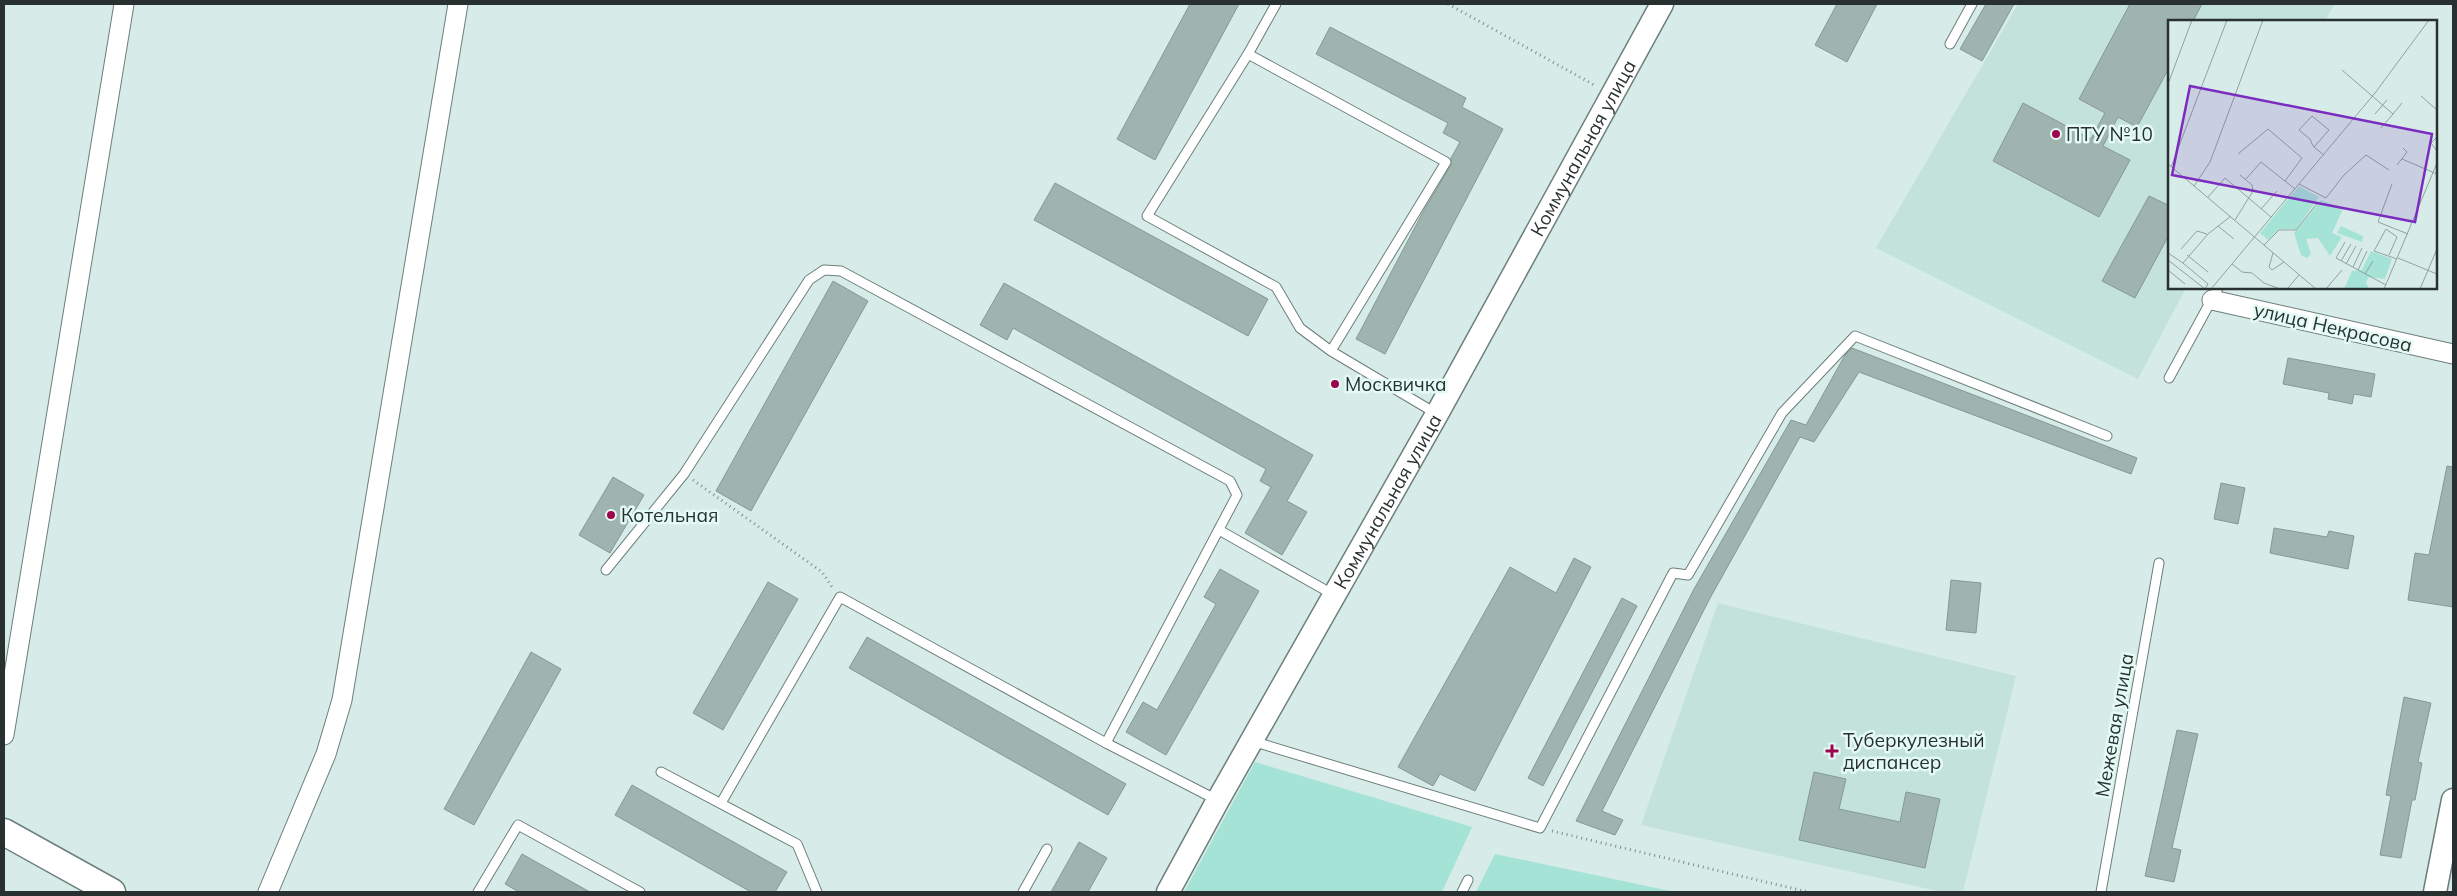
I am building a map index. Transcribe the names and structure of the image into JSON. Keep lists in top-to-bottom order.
{
  "streets": {
    "street": ["Коммунальная улица", "улица Некрасова"],
    "lane": ["Межевая улица"]
  },
  "places": {
    "other": ["ПТУ №10", "Москвичка", "Котельная"],
    "health": ["Туберкулезный диспансер"]
  }
}
